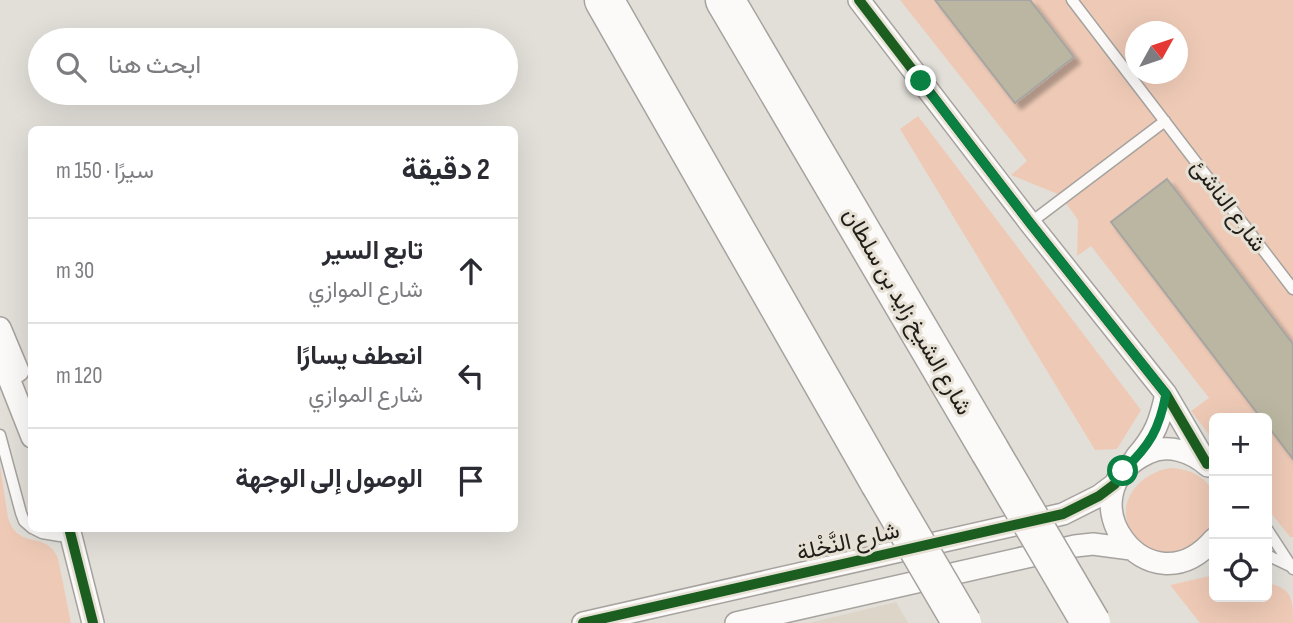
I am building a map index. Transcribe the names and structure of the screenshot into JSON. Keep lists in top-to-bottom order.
{
  "streets": {
    "highway": ["شارع الشيخ زايد بن سلطان"],
    "street": ["شارع النَّخْلة"],
    "lane": ["شارع الناشئ"]
  },
  "north": "top right",
  "page": {
    "search": "ابحث هنا",
    "heading": ["2 دقيقة", "سيرًا · 150 m"],
    "list": [
      ["تابع السير", "شارع الموازي", "30 m"],
      ["انعطف يسارًا", "شارع الموازي", "120 m"],
      "الوصول إلى الوجهة"
    ],
    "map_buttons": ["+", "−"]
  }
}
